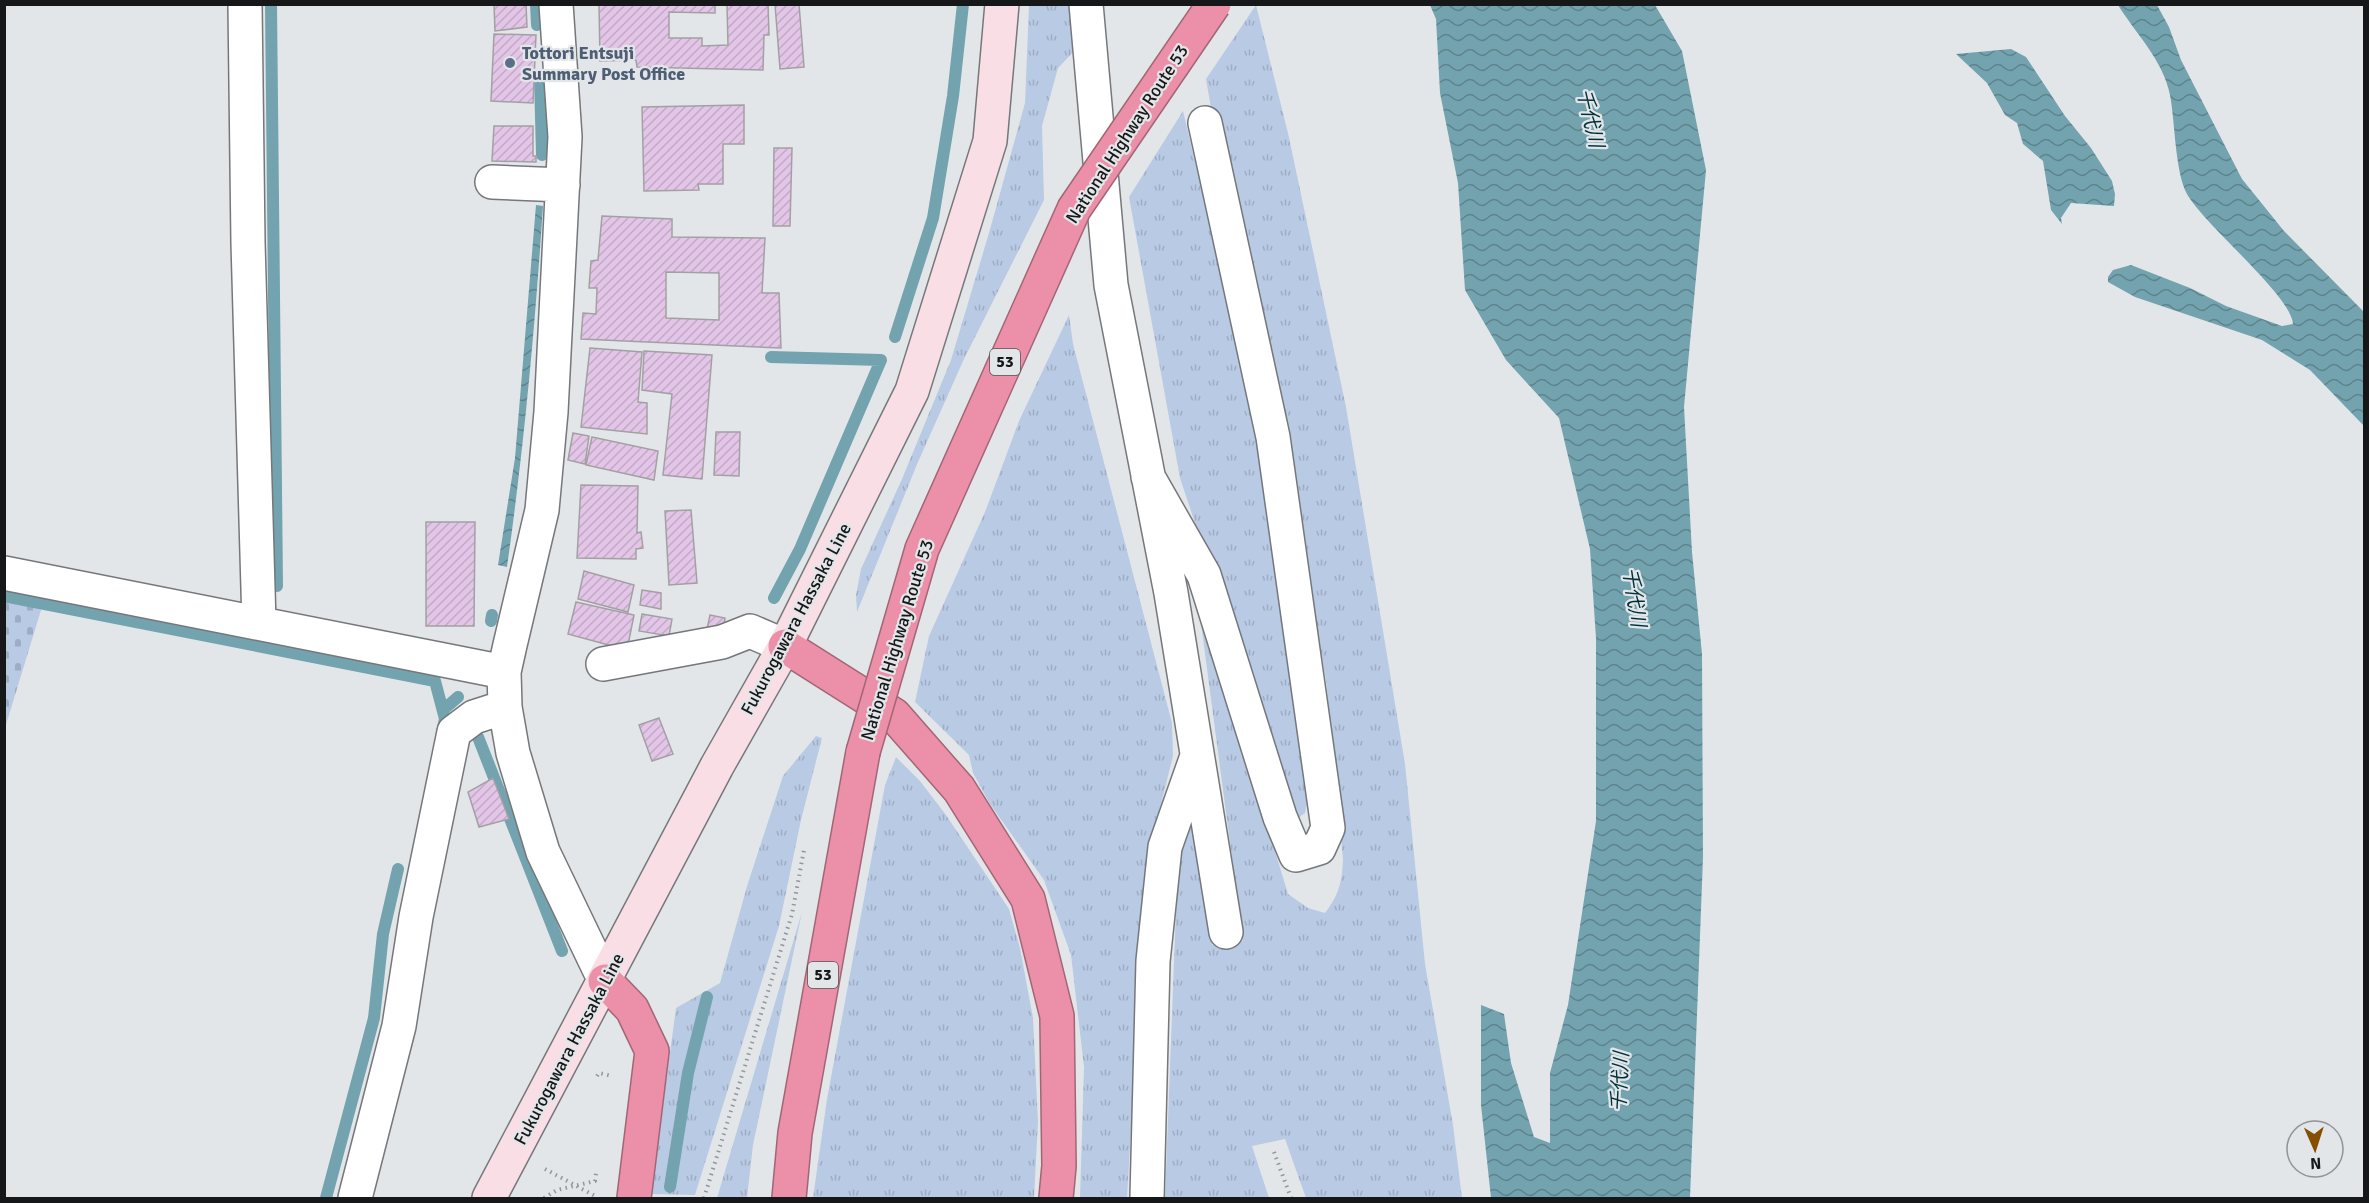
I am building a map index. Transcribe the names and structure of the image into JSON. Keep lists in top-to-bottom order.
{
  "streets": {
    "highway": ["National Highway Route 53", "53"],
    "main road": ["Fukurogawara Hassaka Line"]
  },
  "water": ["千代川"],
  "places": ["Tottori Entsuji Summary Post Office"],
  "north": "bottom"
}
